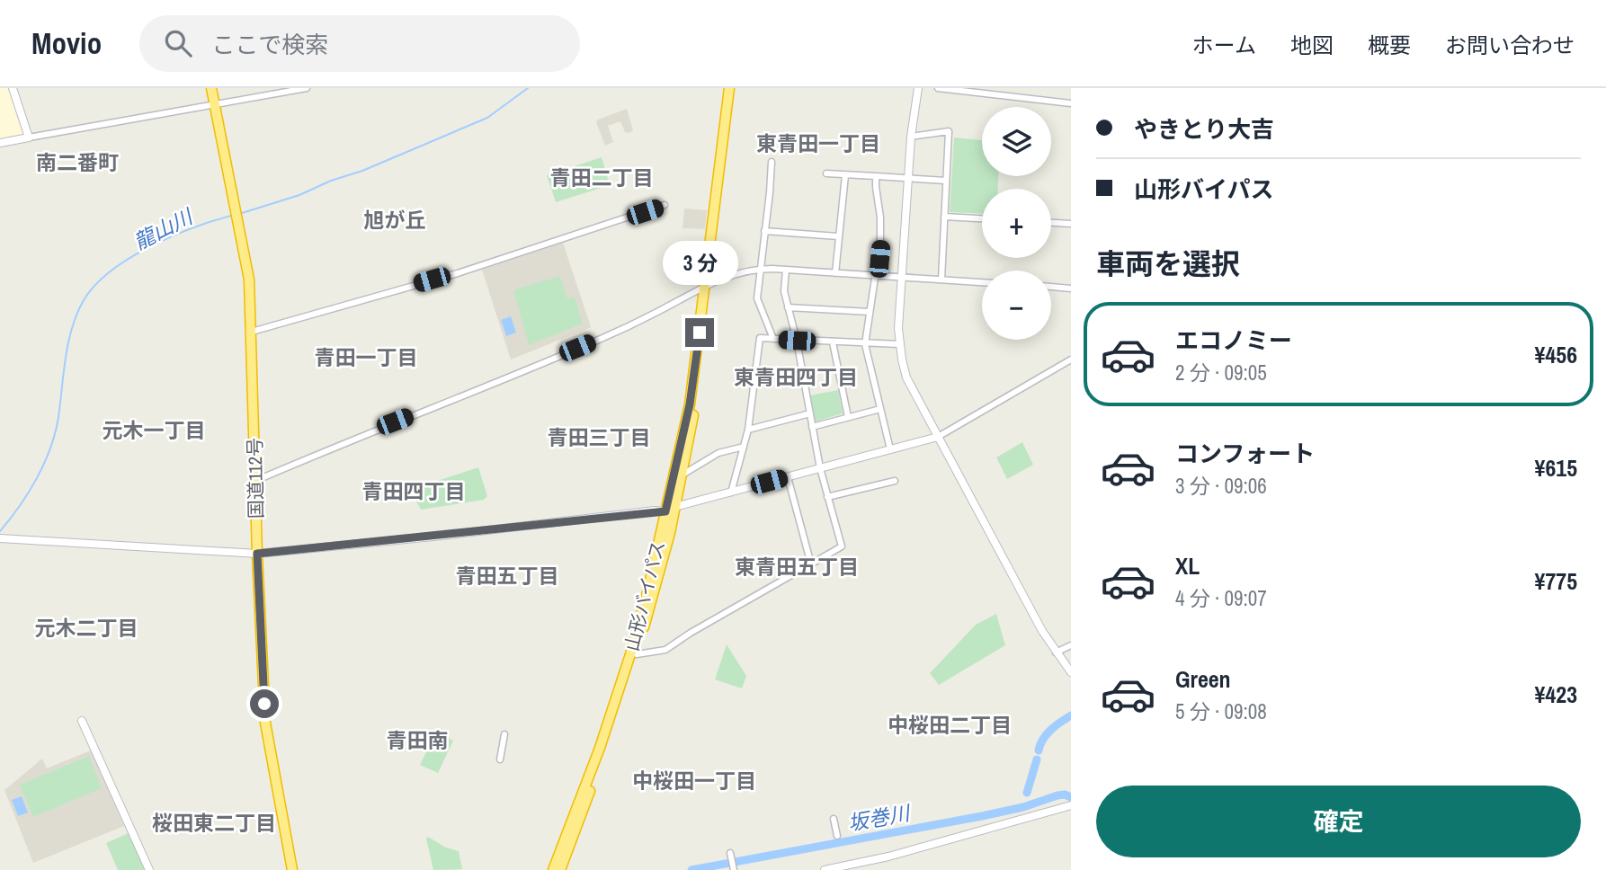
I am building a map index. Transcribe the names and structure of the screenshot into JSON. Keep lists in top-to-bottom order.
{
  "streets": {
    "highway": ["国道112号", "山形バイパス"]
  },
  "districts": [
    "東青田一丁目",
    "南二番町",
    "青田二丁目",
    "旭が丘",
    "青田一丁目",
    "東青田四丁目",
    "元木一丁目",
    "青田三丁目",
    "青田四丁目",
    "東青田五丁目",
    "青田五丁目",
    "元木二丁目",
    "中桜田二丁目",
    "青田南",
    "中桜田一丁目",
    "桜田東二丁目"
  ],
  "water": ["龍山川", "坂巻川"],
  "page": {
    "header": "Movio",
    "search": "ここで検索",
    "nav": [
      "ホーム",
      "地図",
      "概要",
      "お問い合わせ"
    ],
    "banner": ["やきとり大吉", "山形バイパス"],
    "map_buttons": ["+", "−"],
    "heading": "車両を選択",
    "bubble": "3 分",
    "list": [
      {
        "name": "エコノミー",
        "note": "2 分 · 09:05",
        "value": "¥456"
      },
      {
        "name": "コンフォート",
        "note": "3 分 · 09:06",
        "value": "¥615"
      },
      {
        "name": "XL",
        "note": "4 分 · 09:07",
        "value": "¥775"
      },
      {
        "name": "Green",
        "note": "5 分 · 09:08",
        "value": "¥423"
      }
    ],
    "buttons": "確定"
  }
}
